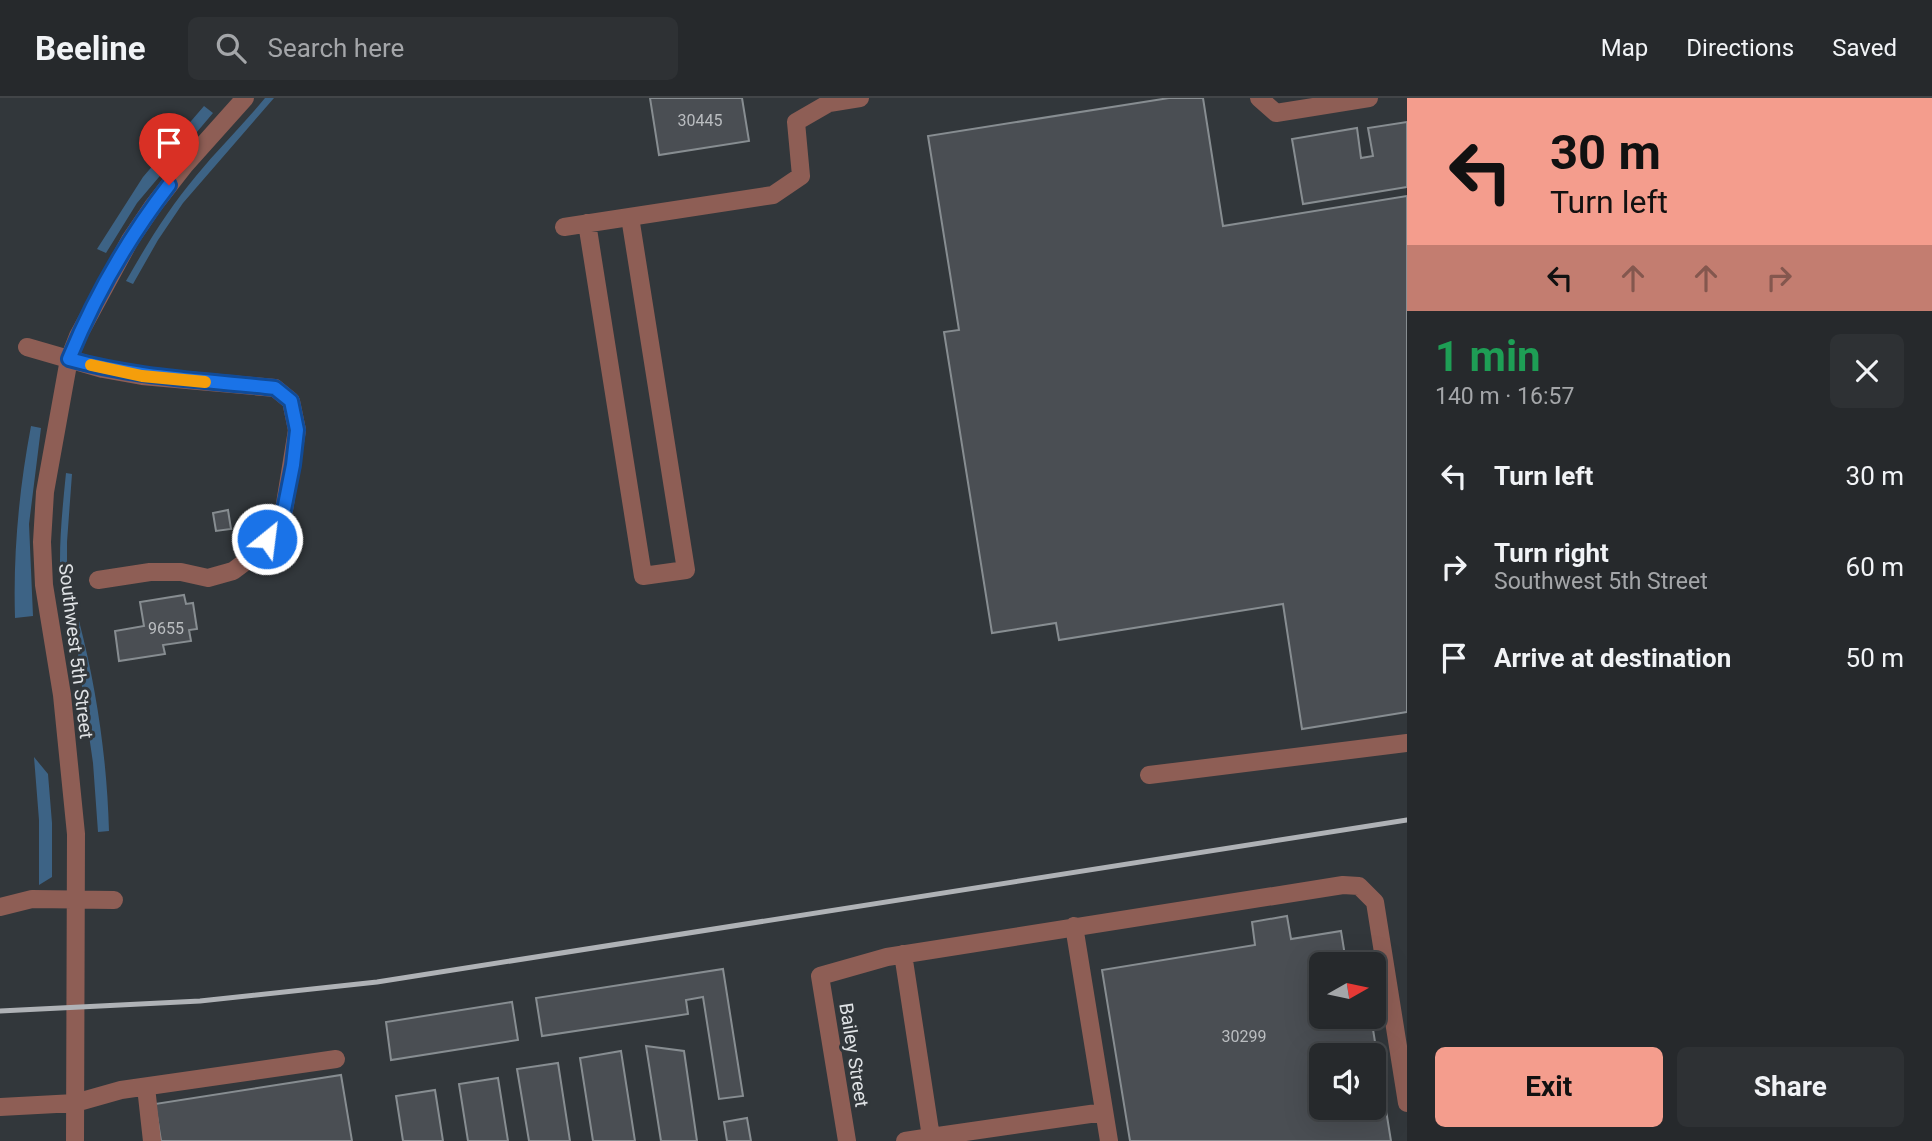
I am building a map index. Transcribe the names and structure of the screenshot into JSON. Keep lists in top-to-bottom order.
{
  "streets": {
    "street": ["Southwest 5th Street", "Bailey Street"]
  },
  "house_numbers": ["30445", "9655", "30299"],
  "north": "right",
  "page": {
    "header": "Beeline",
    "search": "Search here",
    "nav": ["Map", "Directions", "Saved"],
    "turn": ["30 m", "Turn left"],
    "heading": ["1 min", "140 m · 16:57"],
    "list": [
      {
        "name": "Turn left",
        "value": "30 m"
      },
      {
        "name": "Turn right",
        "note": "Southwest 5th Street",
        "value": "60 m"
      },
      {
        "name": "Arrive at destination",
        "value": "50 m"
      }
    ],
    "buttons": ["Exit", "Share"]
  }
}
